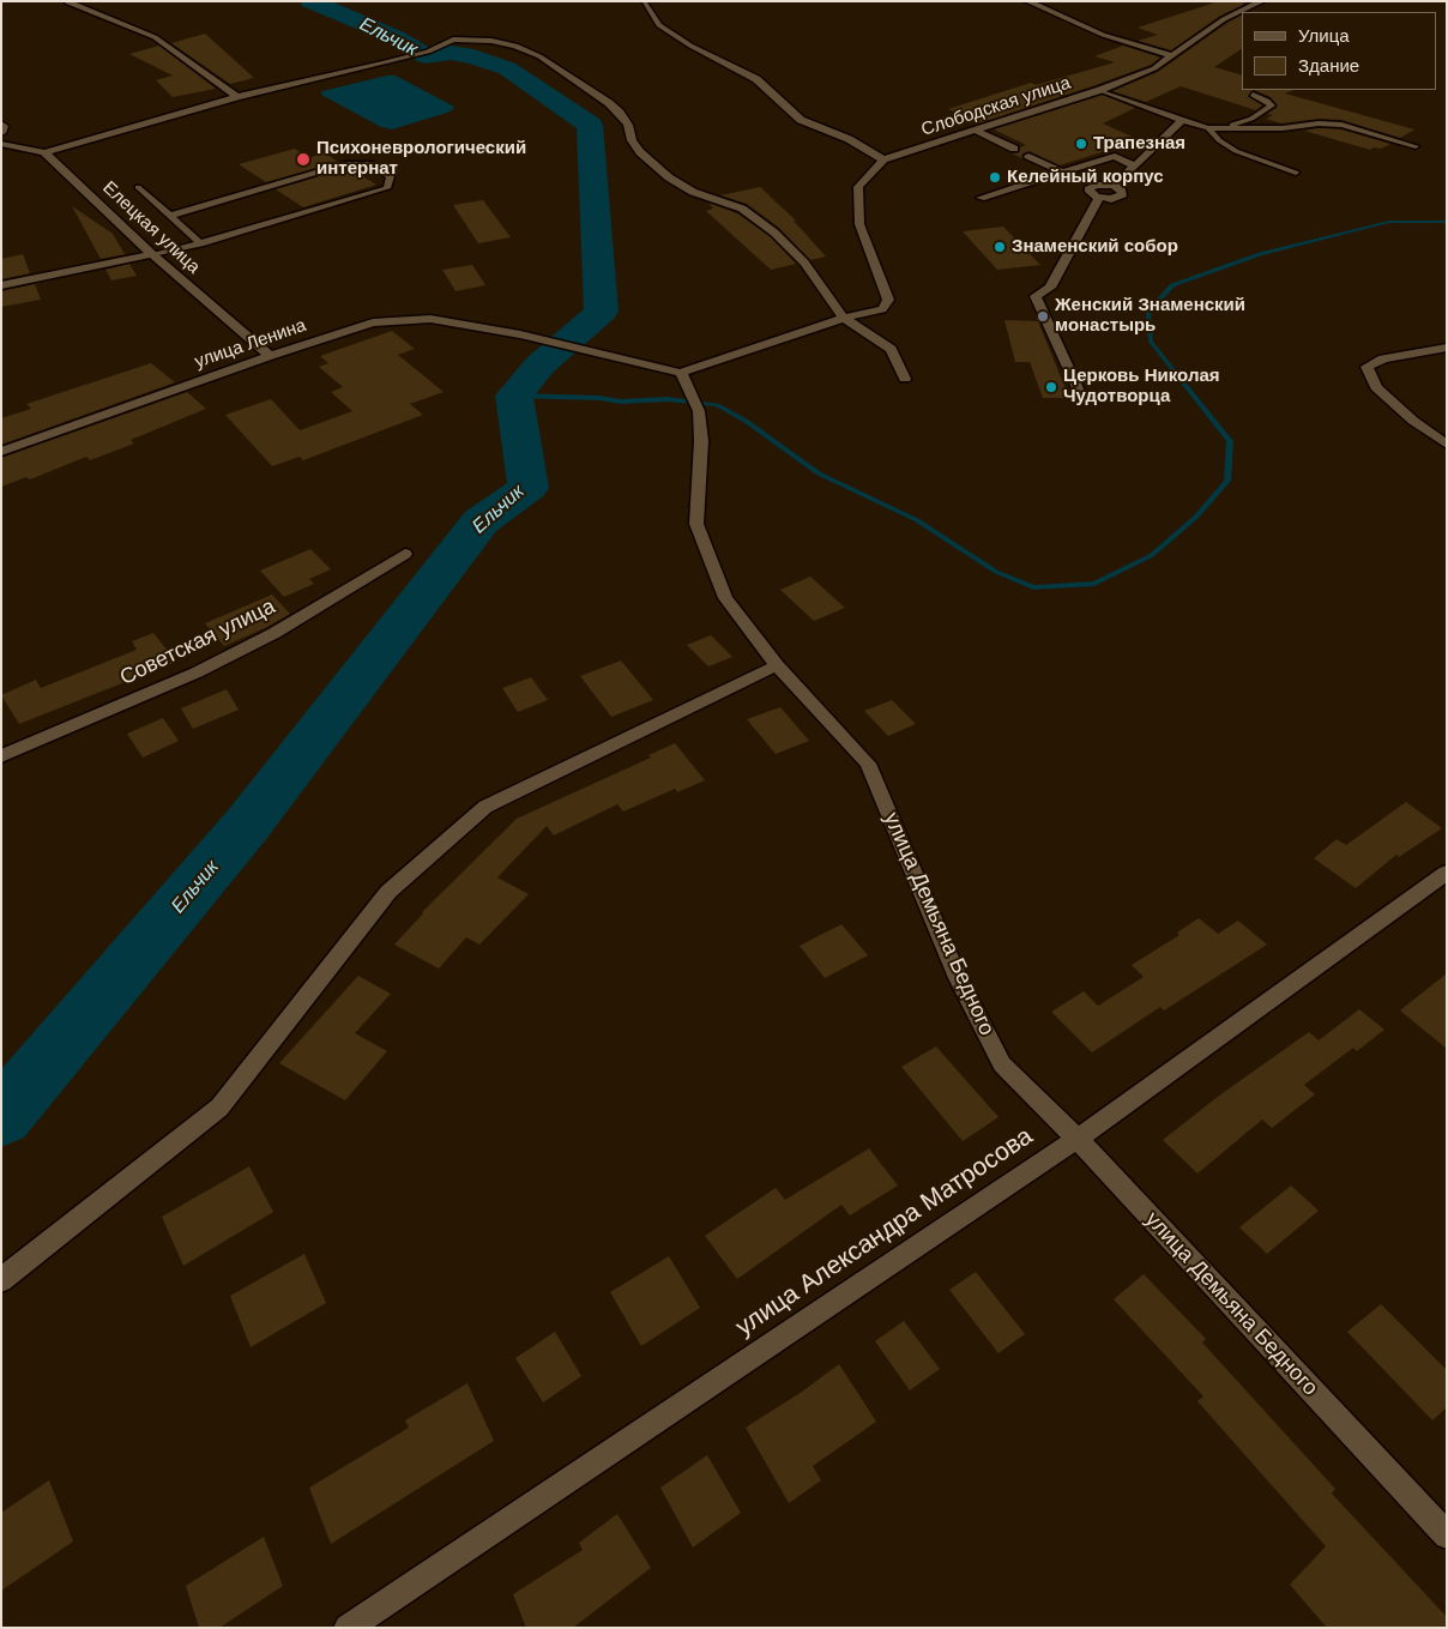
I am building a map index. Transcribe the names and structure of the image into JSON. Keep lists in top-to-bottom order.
{
  "streets": {
    "street": [
      "Слободская улица",
      "Елецкая улица",
      "улица Ленина",
      "Советская улица",
      "улица Демьяна Бедного",
      "улица Александра Матросова"
    ]
  },
  "crossings": [
    ["Елецкая улица", "улица Ленина"],
    ["улица Ленина", "улица Демьяна Бедного"],
    ["улица Демьяна Бедного", "улица Александра Матросова"]
  ],
  "water": ["Ельчик"],
  "places": [
    "Трапезная",
    "Психоневрологический интернат",
    "Келейный корпус",
    "Знаменский собор",
    "Женский Знаменский монастырь",
    "Церковь Николая Чудотворца"
  ],
  "legend": ["Улица", "Здание"]
}
